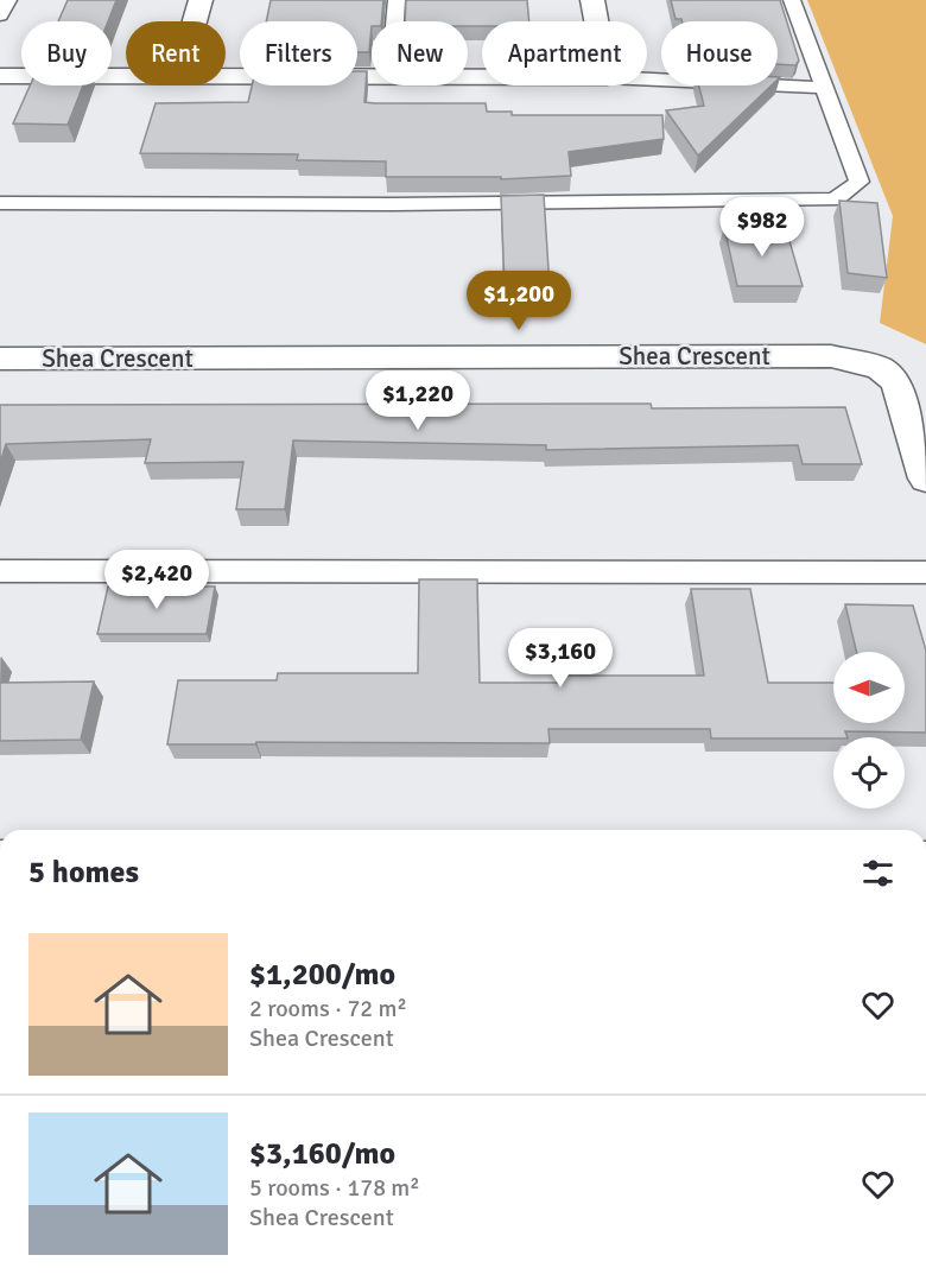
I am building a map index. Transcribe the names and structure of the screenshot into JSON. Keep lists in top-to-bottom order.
{
  "streets": {
    "street": ["Shea Crescent"]
  },
  "north": "left",
  "page": {
    "chip": [
      "Buy",
      "Rent",
      "Filters",
      "New",
      "Apartment",
      "House"
    ],
    "price": [
      "$982",
      "$1,200",
      "$1,220",
      "$2,420",
      "$3,160"
    ],
    "heading": "5 homes",
    "list": [
      {
        "name": "$1,200/mo",
        "note": "2 rooms · 72 m² · Shea Crescent"
      },
      {
        "name": "$3,160/mo",
        "note": "5 rooms · 178 m² · Shea Crescent"
      }
    ]
  }
}
